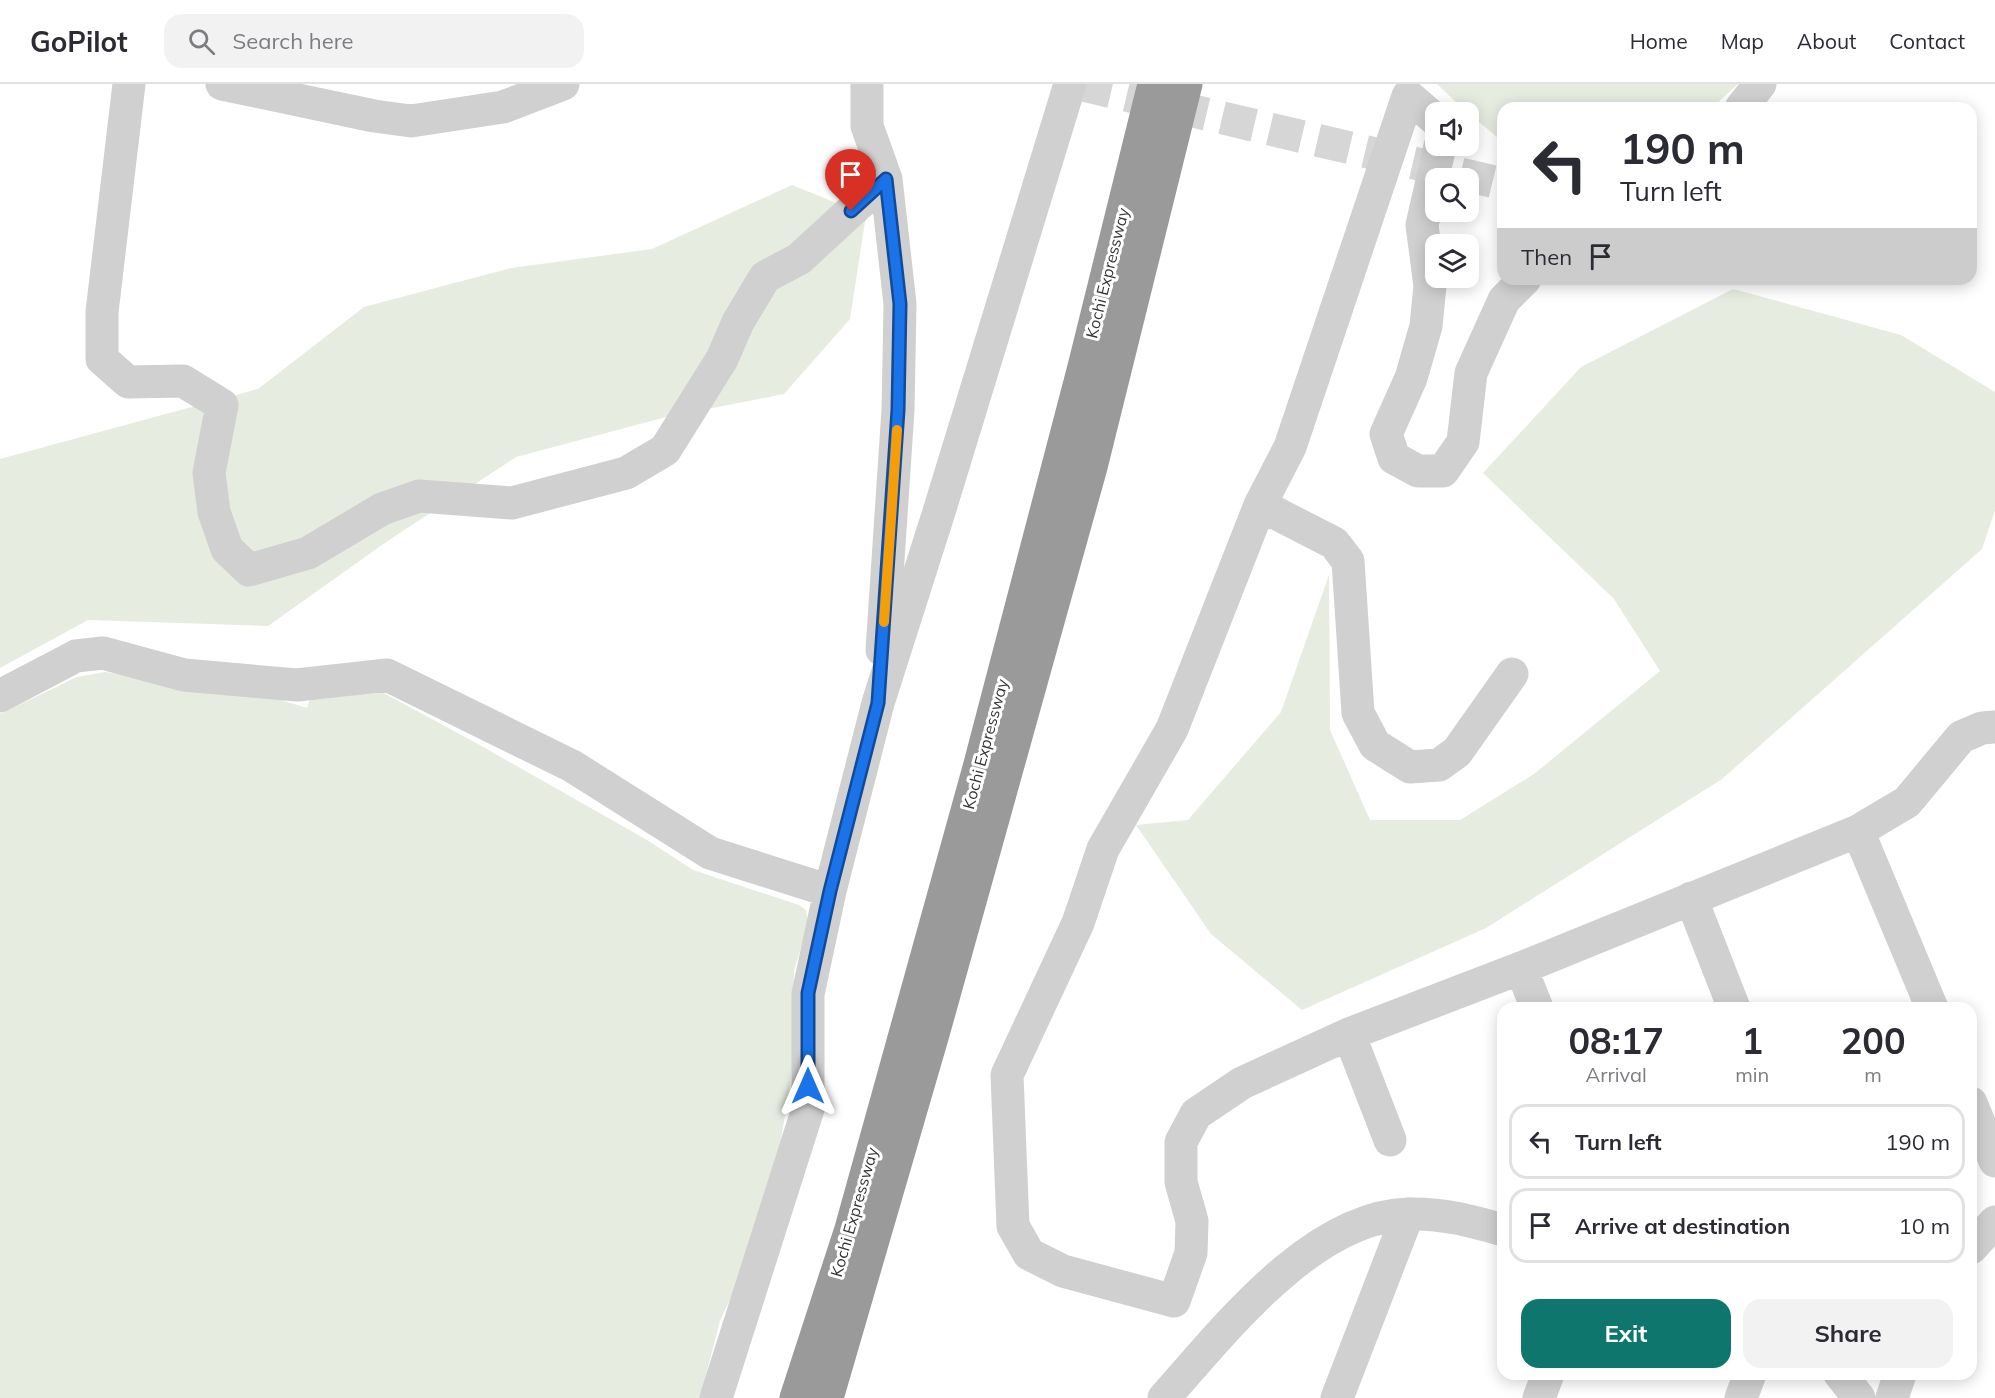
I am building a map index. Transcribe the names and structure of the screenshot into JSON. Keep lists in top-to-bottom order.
{
  "streets": {
    "highway": ["Kochi Expressway"]
  },
  "page": {
    "header": "GoPilot",
    "search": "Search here",
    "nav": [
      "Home",
      "Map",
      "About",
      "Contact"
    ],
    "turn": ["190 m", "Turn left"],
    "then": "Then",
    "eta": [
      "08:17",
      "Arrival",
      "1",
      "min",
      "200",
      "m"
    ],
    "list": [
      {
        "name": "Turn left",
        "value": "190 m"
      },
      {
        "name": "Arrive at destination",
        "value": "10 m"
      }
    ],
    "buttons": ["Exit", "Share"]
  }
}
